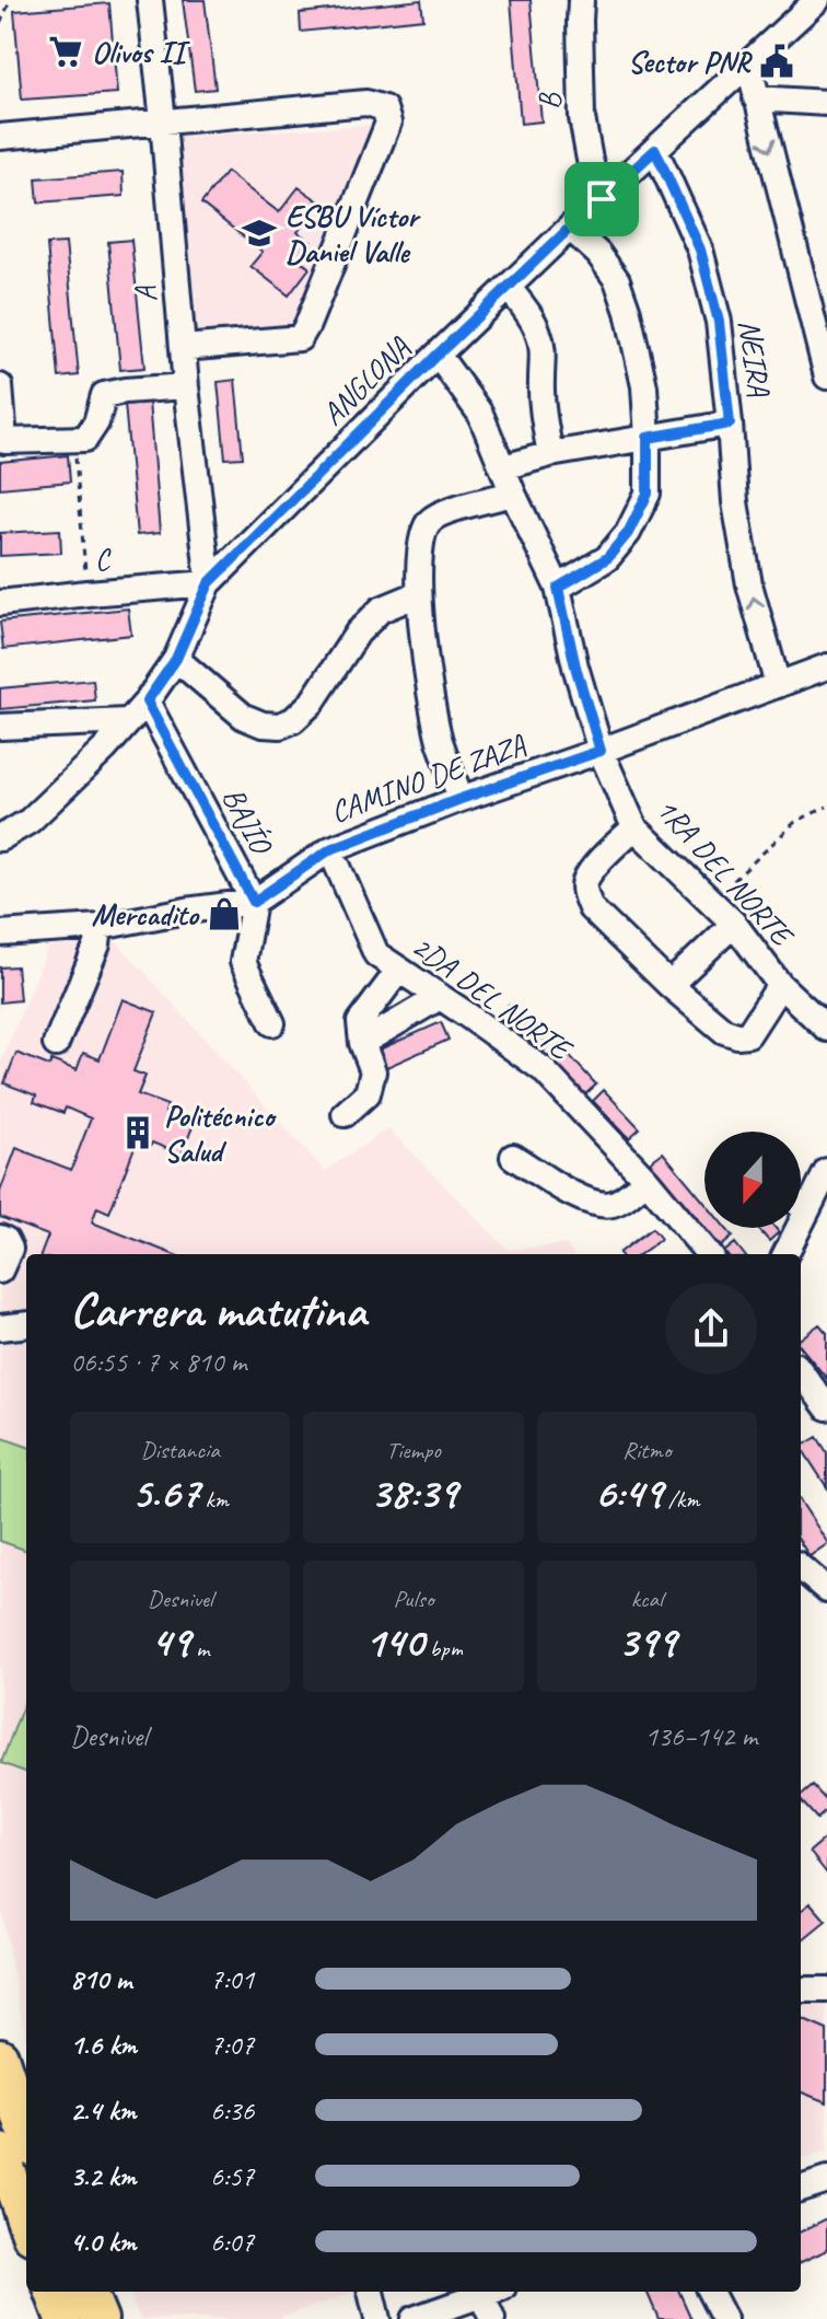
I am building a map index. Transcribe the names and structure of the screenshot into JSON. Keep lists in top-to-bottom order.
{
  "streets": {
    "street": [
      "B",
      "A",
      "NEIRA",
      "ANGLONA",
      "C",
      "CAMINO DE ZAZA",
      "BAJÍO",
      "1RA DEL NORTE",
      "2DA DEL NORTE"
    ]
  },
  "crossings": [
    ["B", "ANGLONA"],
    ["A", "ANGLONA"],
    ["A", "C"],
    ["NEIRA", "ANGLONA"],
    ["NEIRA", "CAMINO DE ZAZA"],
    ["ANGLONA", "C"],
    ["ANGLONA", "BAJÍO"],
    ["ANGLONA", "1RA DEL NORTE"],
    ["CAMINO DE ZAZA", "BAJÍO"],
    ["CAMINO DE ZAZA", "1RA DEL NORTE"],
    ["CAMINO DE ZAZA", "2DA DEL NORTE"]
  ],
  "one_way": ["NEIRA"],
  "places": {
    "supermarket": ["Olivos II"],
    "public building": ["Sector PNR"],
    "school or university": ["ESBU Víctor Daniel Valle"],
    "shop": ["Mercadito"],
    "building": ["Politécnico Salud"]
  },
  "north": "bottom",
  "page": {
    "heading": ["Carrera matutina", "06:55 · 7 × 810 m"],
    "stats": [
      ["Distancia", "5.67 km"],
      ["Tiempo", "38:39"],
      ["Ritmo", "6:49 /km"],
      ["Desnivel", "49 m"],
      ["Pulso", "140 bpm"],
      ["kcal", "399"]
    ],
    "chart": ["Desnivel", "136–142 m"],
    "list": [
      {
        "name": "810 m",
        "note": "7:01"
      },
      {
        "name": "1.6 km",
        "note": "7:07"
      },
      {
        "name": "2.4 km",
        "note": "6:36"
      },
      {
        "name": "3.2 km",
        "note": "6:57"
      },
      {
        "name": "4.0 km",
        "note": "6:07"
      }
    ]
  }
}
